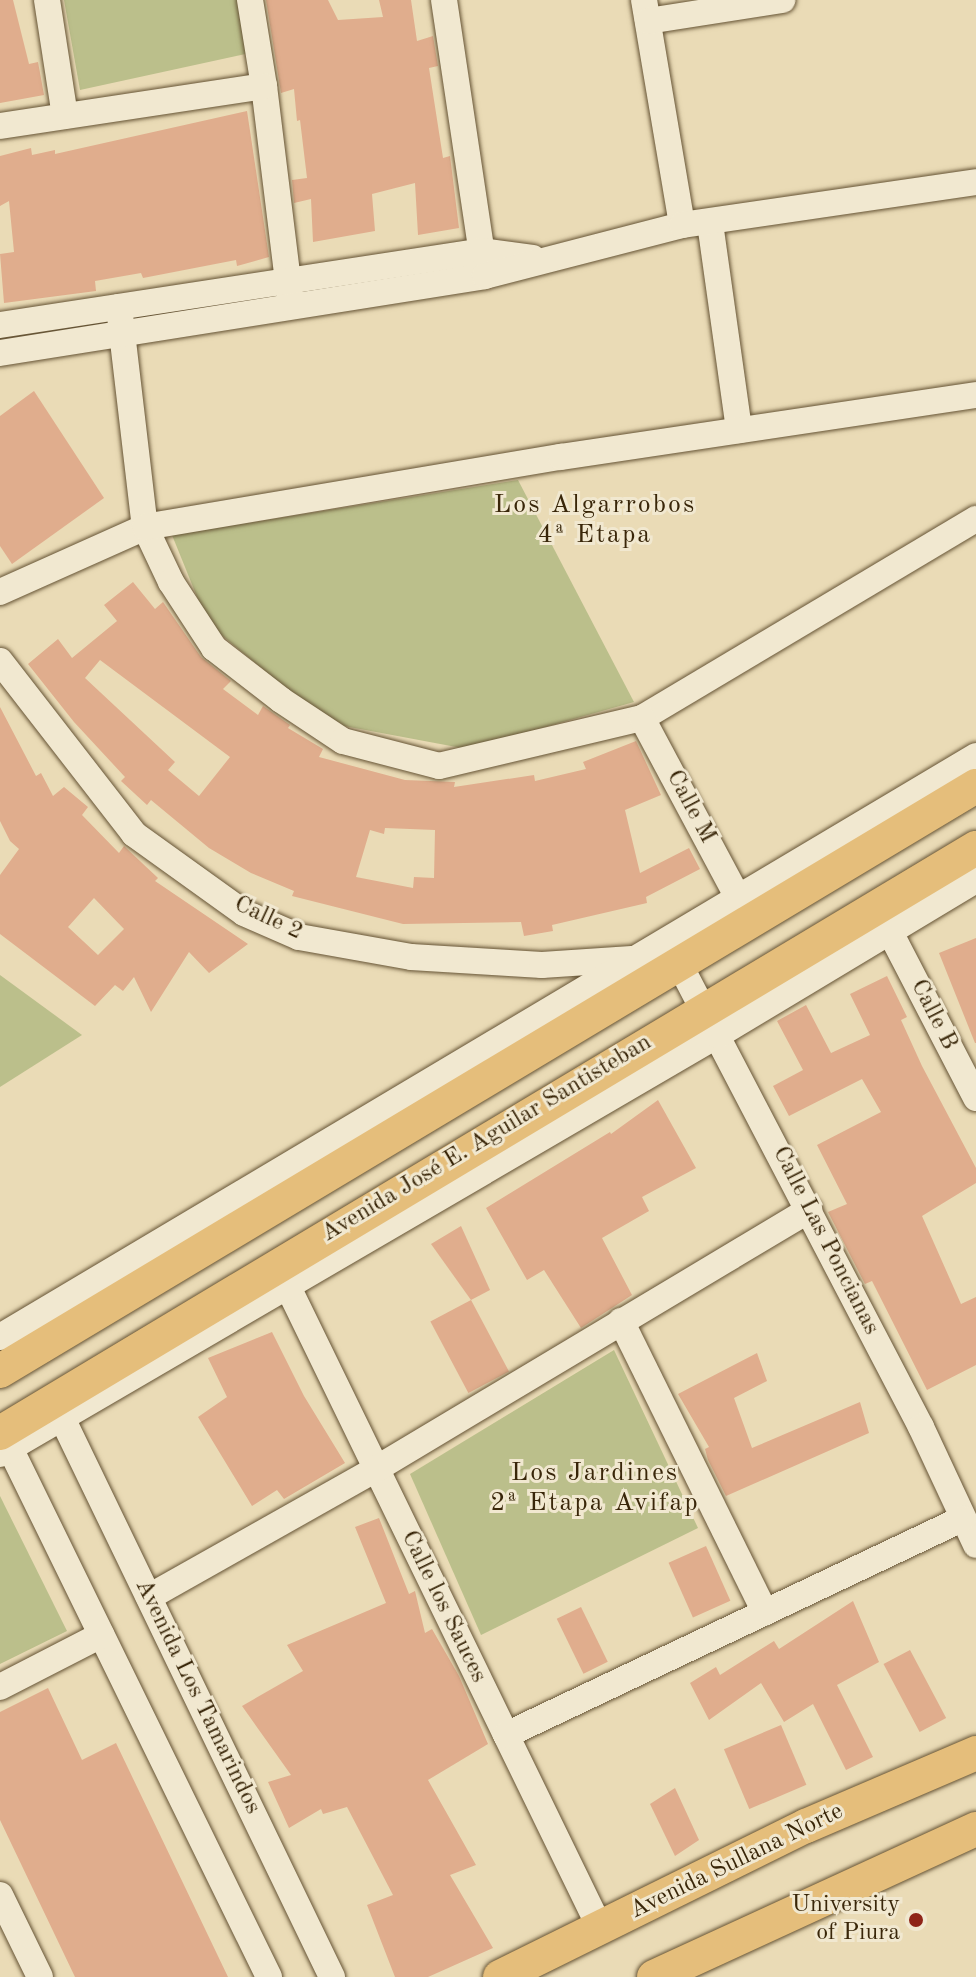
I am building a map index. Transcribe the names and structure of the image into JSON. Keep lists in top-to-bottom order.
{
  "streets": {
    "main road": ["Avenida José E. Aguilar Santisteban", "Avenida Sullana Norte"],
    "street": [
      "Calle M",
      "Calle 2",
      "Calle B",
      "Calle Las Poncianas",
      "Calle los Sauces",
      "Avenida Los Tamarindos"
    ]
  },
  "crossings": [
    ["Calle B", "Avenida José E. Aguilar Santisteban"],
    ["Avenida José E. Aguilar Santisteban", "Calle Las Poncianas"],
    ["Avenida José E. Aguilar Santisteban", "Calle los Sauces"],
    ["Avenida José E. Aguilar Santisteban", "Avenida Los Tamarindos"],
    ["Calle los Sauces", "Avenida Sullana Norte"]
  ],
  "districts": ["Los Algarrobos 4ª Etapa", "Los Jardines 2ª Etapa Avifap"],
  "places": ["University of Piura"]
}
